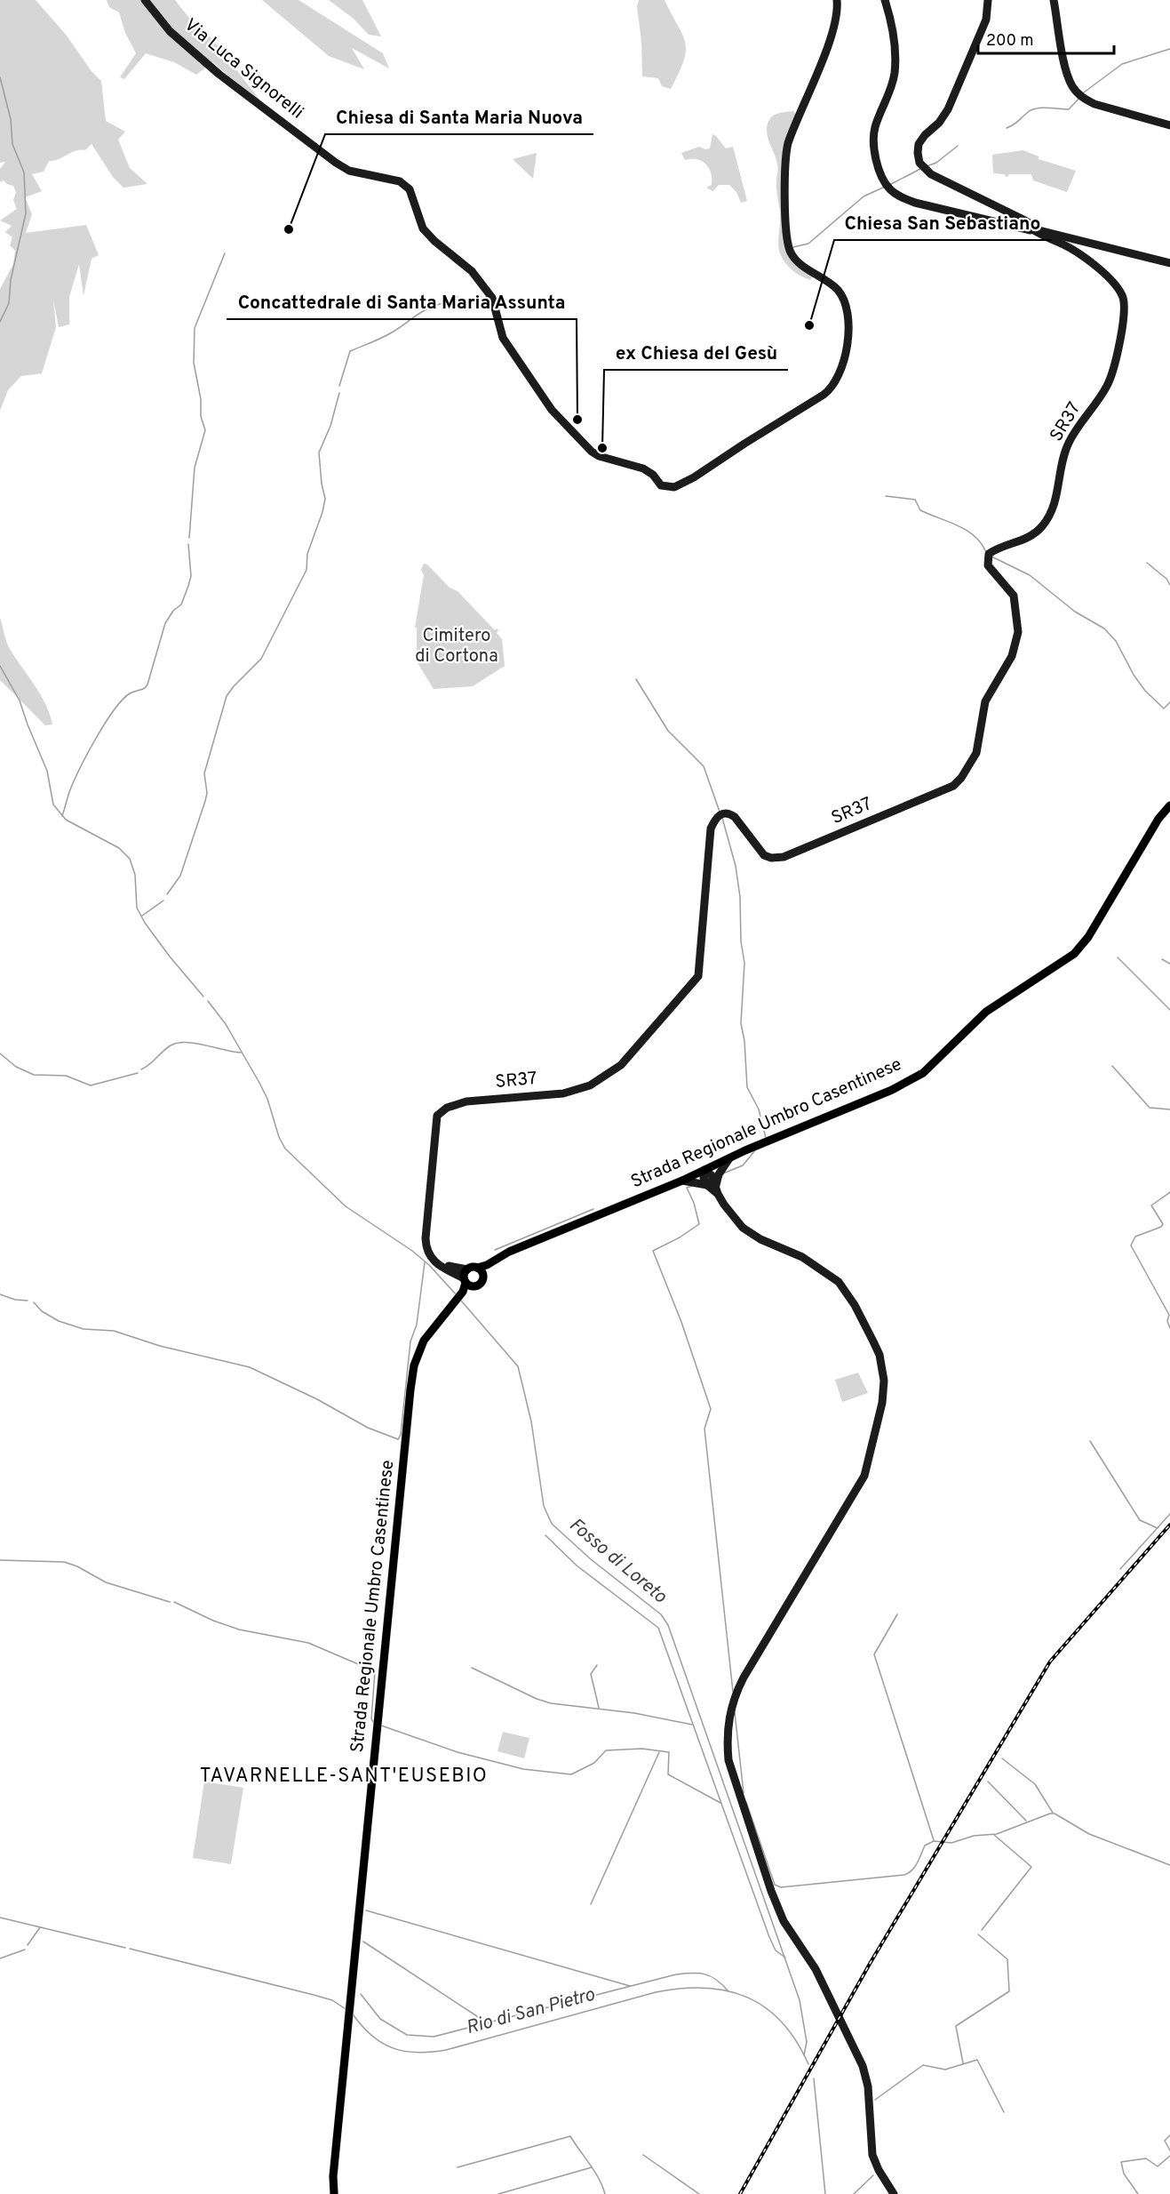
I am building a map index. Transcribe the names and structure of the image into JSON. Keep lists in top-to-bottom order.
{
  "streets": {
    "main road": ["Via Luca Signorelli", "SR37", "Strada Regionale Umbro Casentinese"]
  },
  "districts": ["TAVARNELLE-SANT'EUSEBIO"],
  "water": ["Fosso di Loreto", "Rio di San Pietro"],
  "parks": ["Cimitero di Cortona"],
  "places": [
    "Chiesa di Santa Maria Nuova",
    "Chiesa San Sebastiano",
    "Concattedrale di Santa Maria Assunta",
    "ex Chiesa del Gesù"
  ],
  "scale_bar": "200 m"
}
